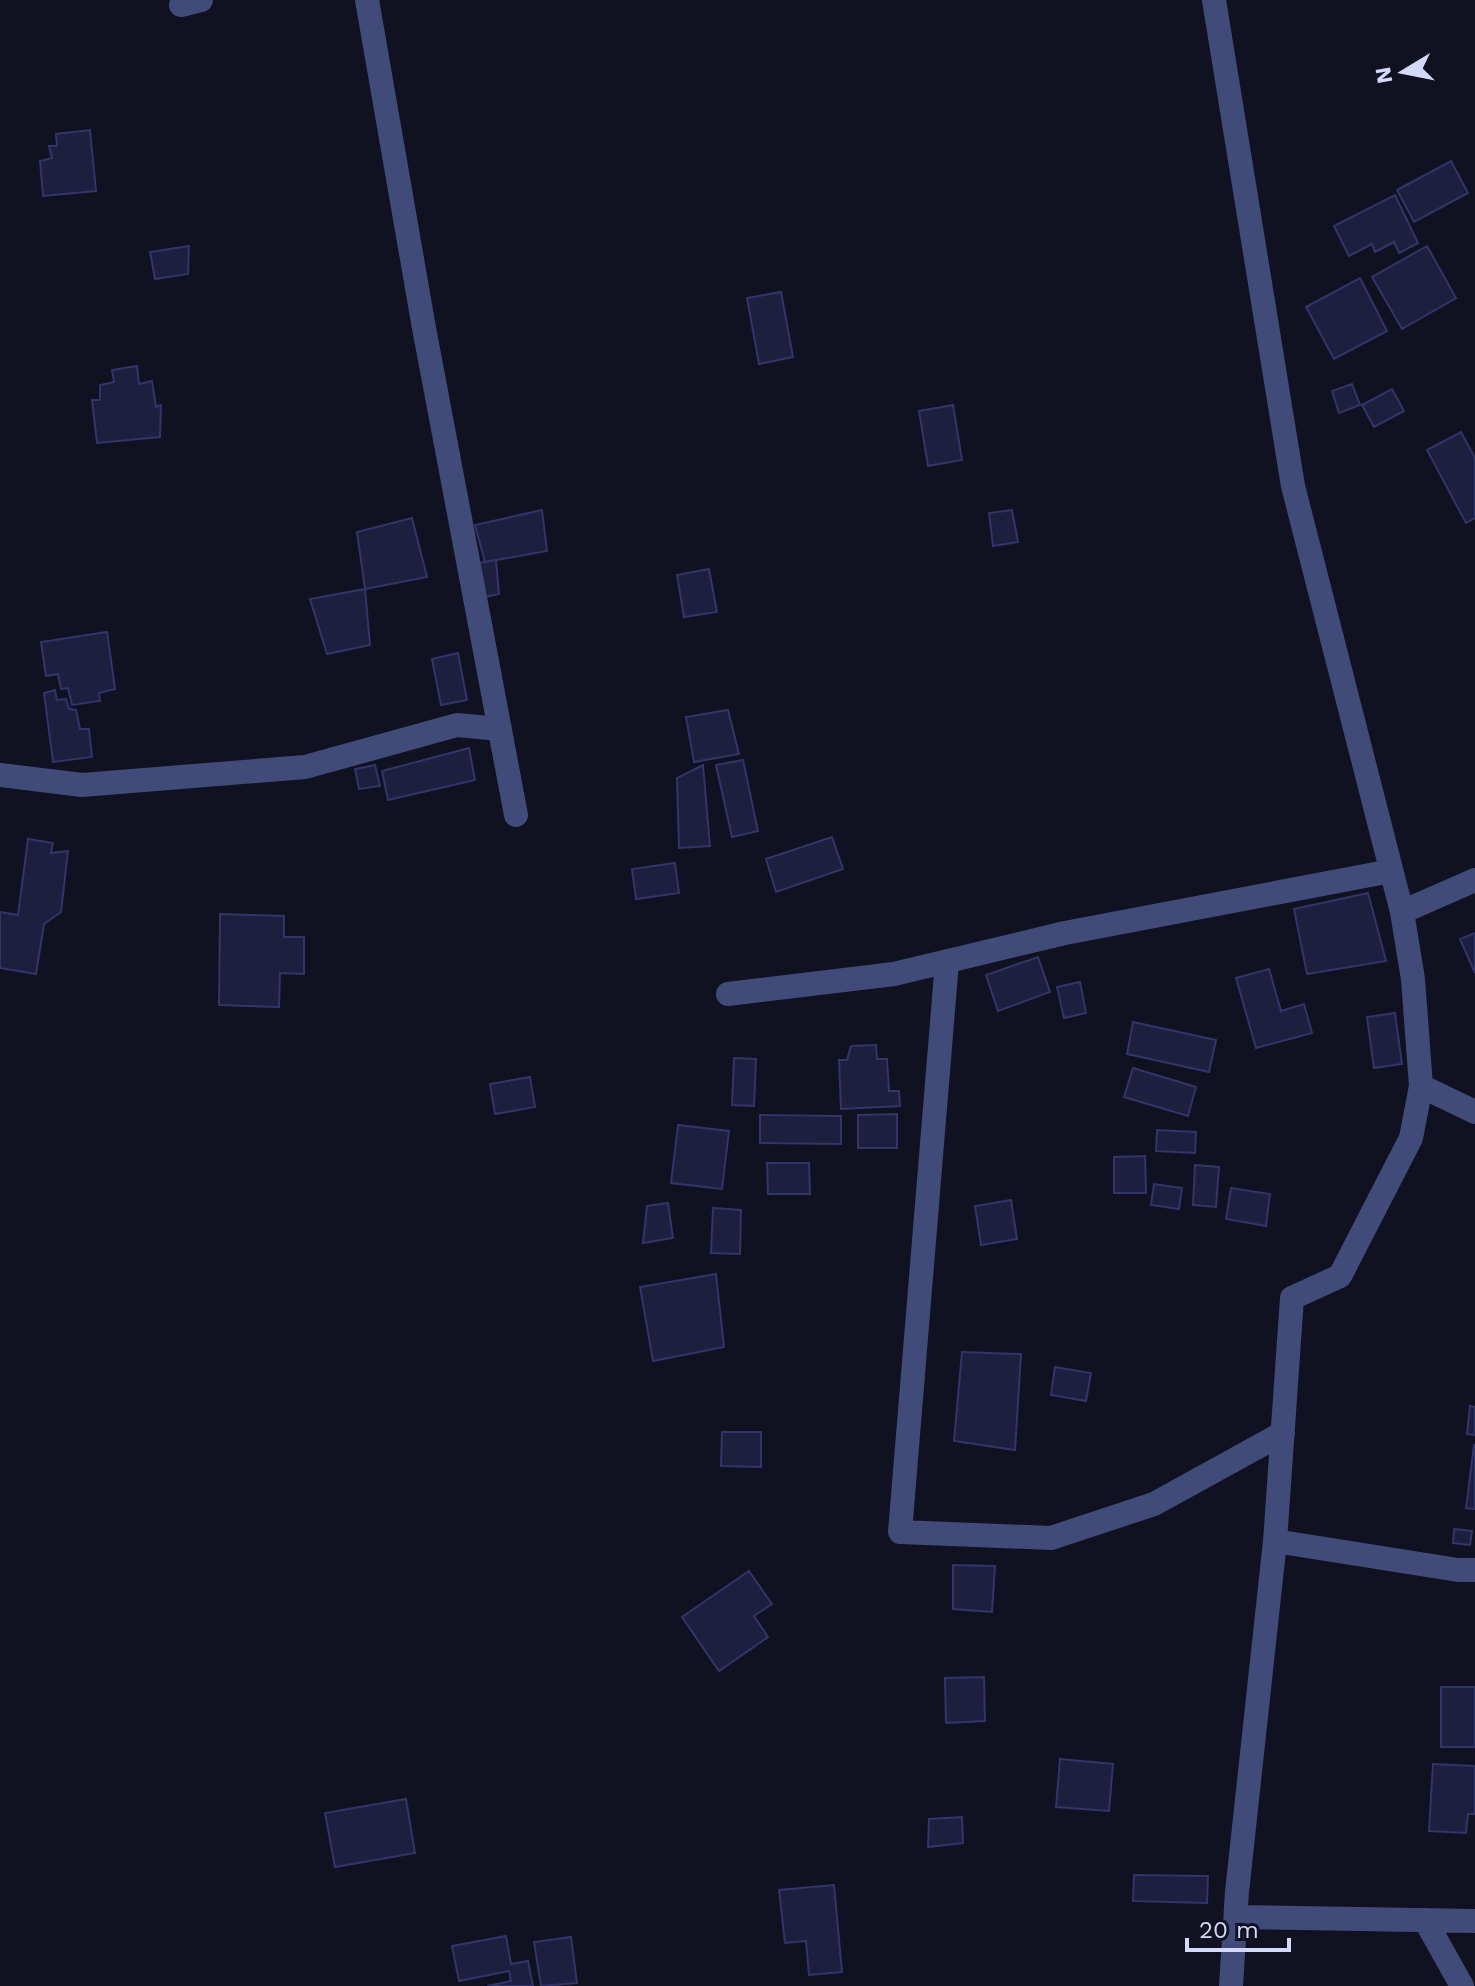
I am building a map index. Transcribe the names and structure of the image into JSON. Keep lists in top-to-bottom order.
{
  "scale_bar": "20 m",
  "north": "left"
}
